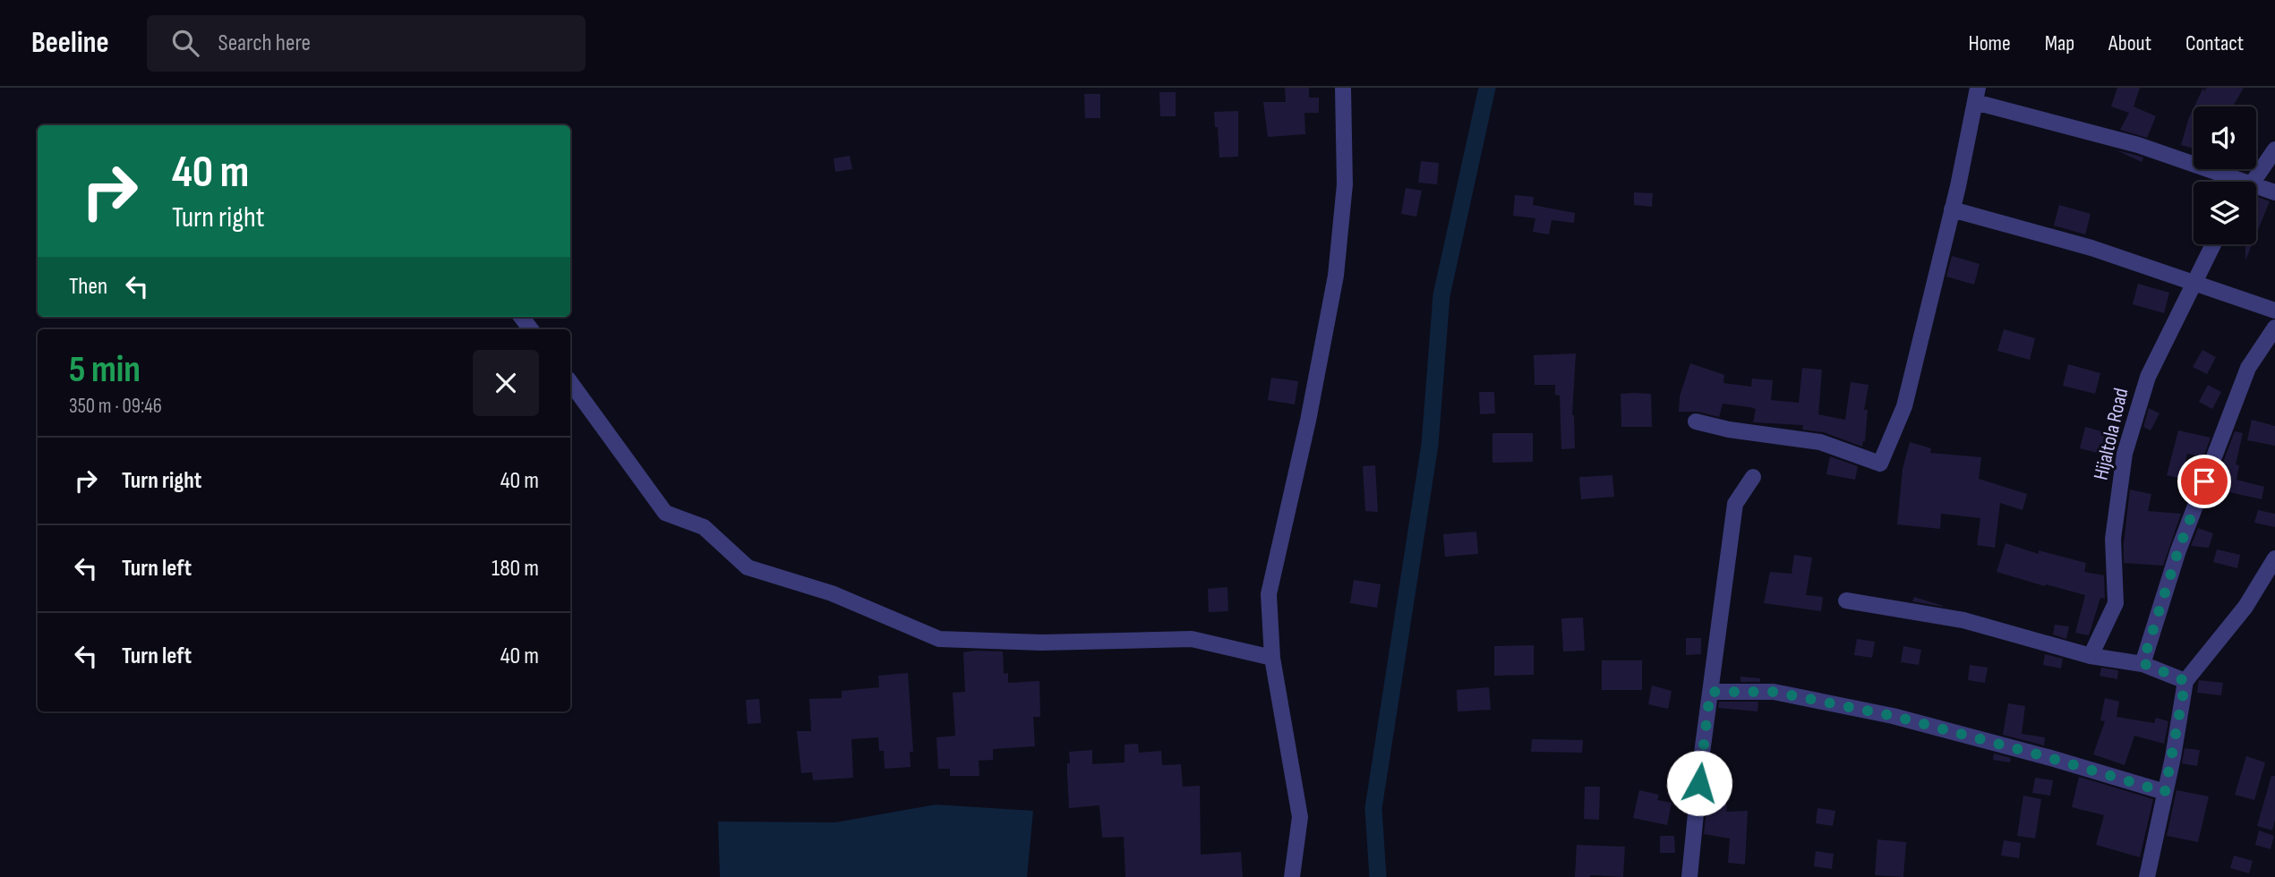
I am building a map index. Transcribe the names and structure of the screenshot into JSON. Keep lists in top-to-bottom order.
{
  "streets": {
    "street": ["Hijaltola Road"]
  },
  "page": {
    "header": "Beeline",
    "search": "Search here",
    "nav": [
      "Home",
      "Map",
      "About",
      "Contact"
    ],
    "turn": ["40 m", "Turn right"],
    "then": "Then",
    "heading": ["5 min", "350 m · 09:46"],
    "list": [
      {
        "name": "Turn right",
        "value": "40 m"
      },
      {
        "name": "Turn left",
        "value": "180 m"
      },
      {
        "name": "Turn left",
        "value": "40 m"
      }
    ]
  }
}
